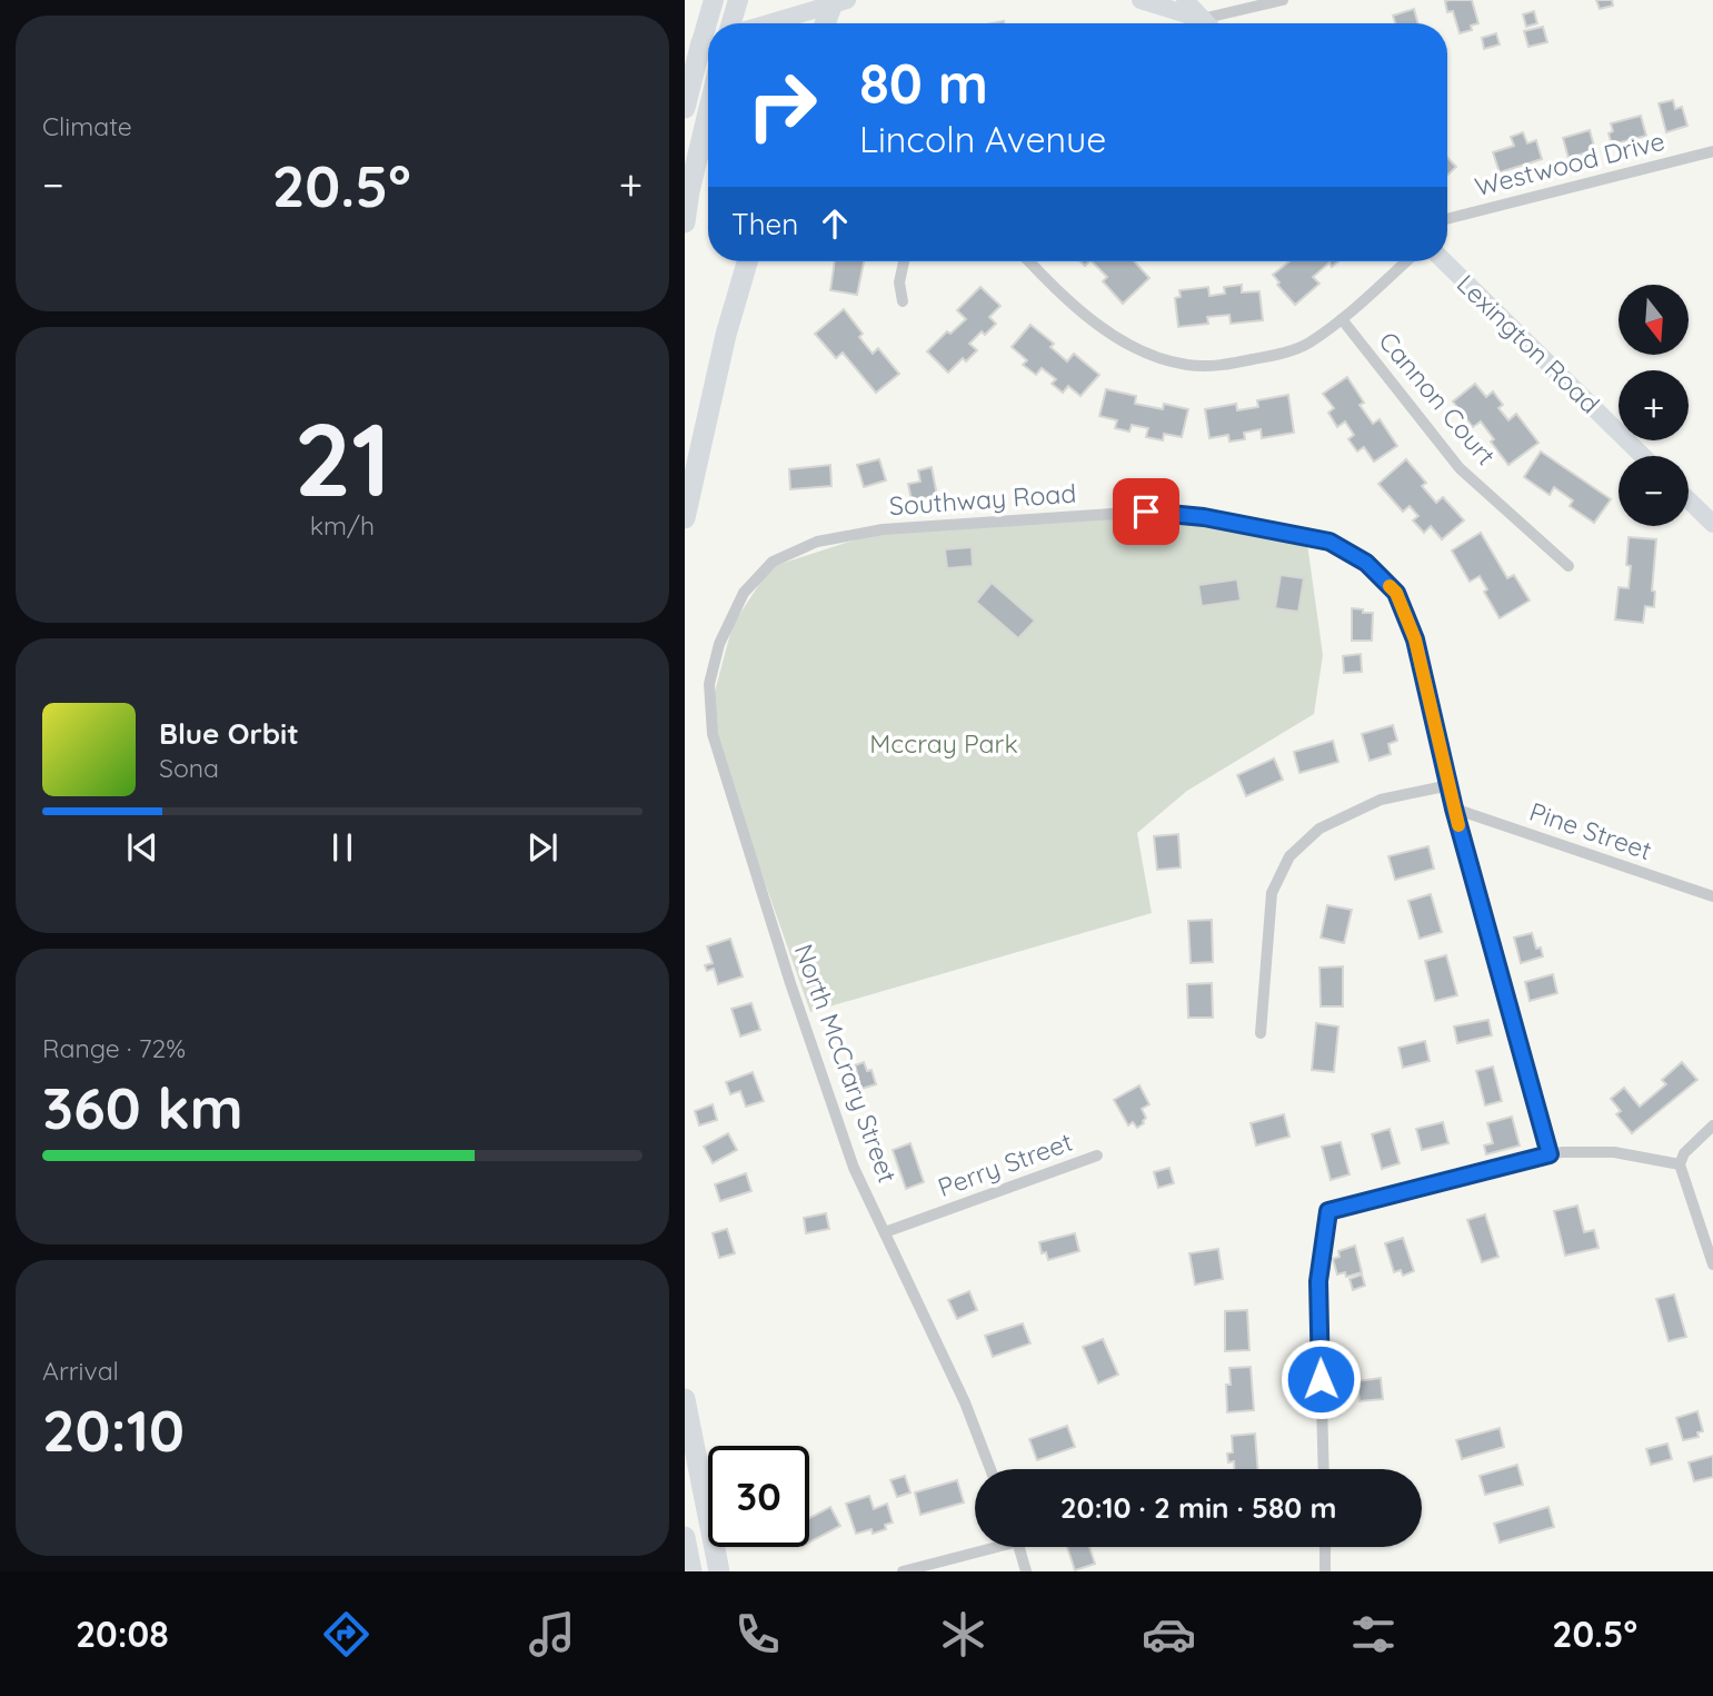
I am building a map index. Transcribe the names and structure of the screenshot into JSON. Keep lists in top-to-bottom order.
{
  "streets": {
    "main road": ["Lexington Road"],
    "street": [
      "Westwood Drive",
      "Cannon Court",
      "Southway Road",
      "Pine Street",
      "North McCrary Street",
      "Perry Street"
    ]
  },
  "crossings": [
    ["Southway Road", "Pine Street"],
    ["Southway Road", "North McCrary Street"],
    ["North McCrary Street", "Perry Street"]
  ],
  "parks": ["Mccray Park"],
  "north": "bottom",
  "page": {
    "tile": [
      "Climate",
      ["21", "km/h"],
      ["Range · 72%", "360 km"],
      ["Arrival", "20:10"]
    ],
    "turn": ["80 m", "Lincoln Avenue"],
    "heat": ["−", "20.5°", "+"],
    "then": "Then",
    "map_buttons": ["+", "−"],
    "song": ["Blue Orbit", "Sona"],
    "limit": "30",
    "trip": "20:10 · 2 min · 580 m",
    "tabs": ["20:08", "20.5°"]
  }
}
